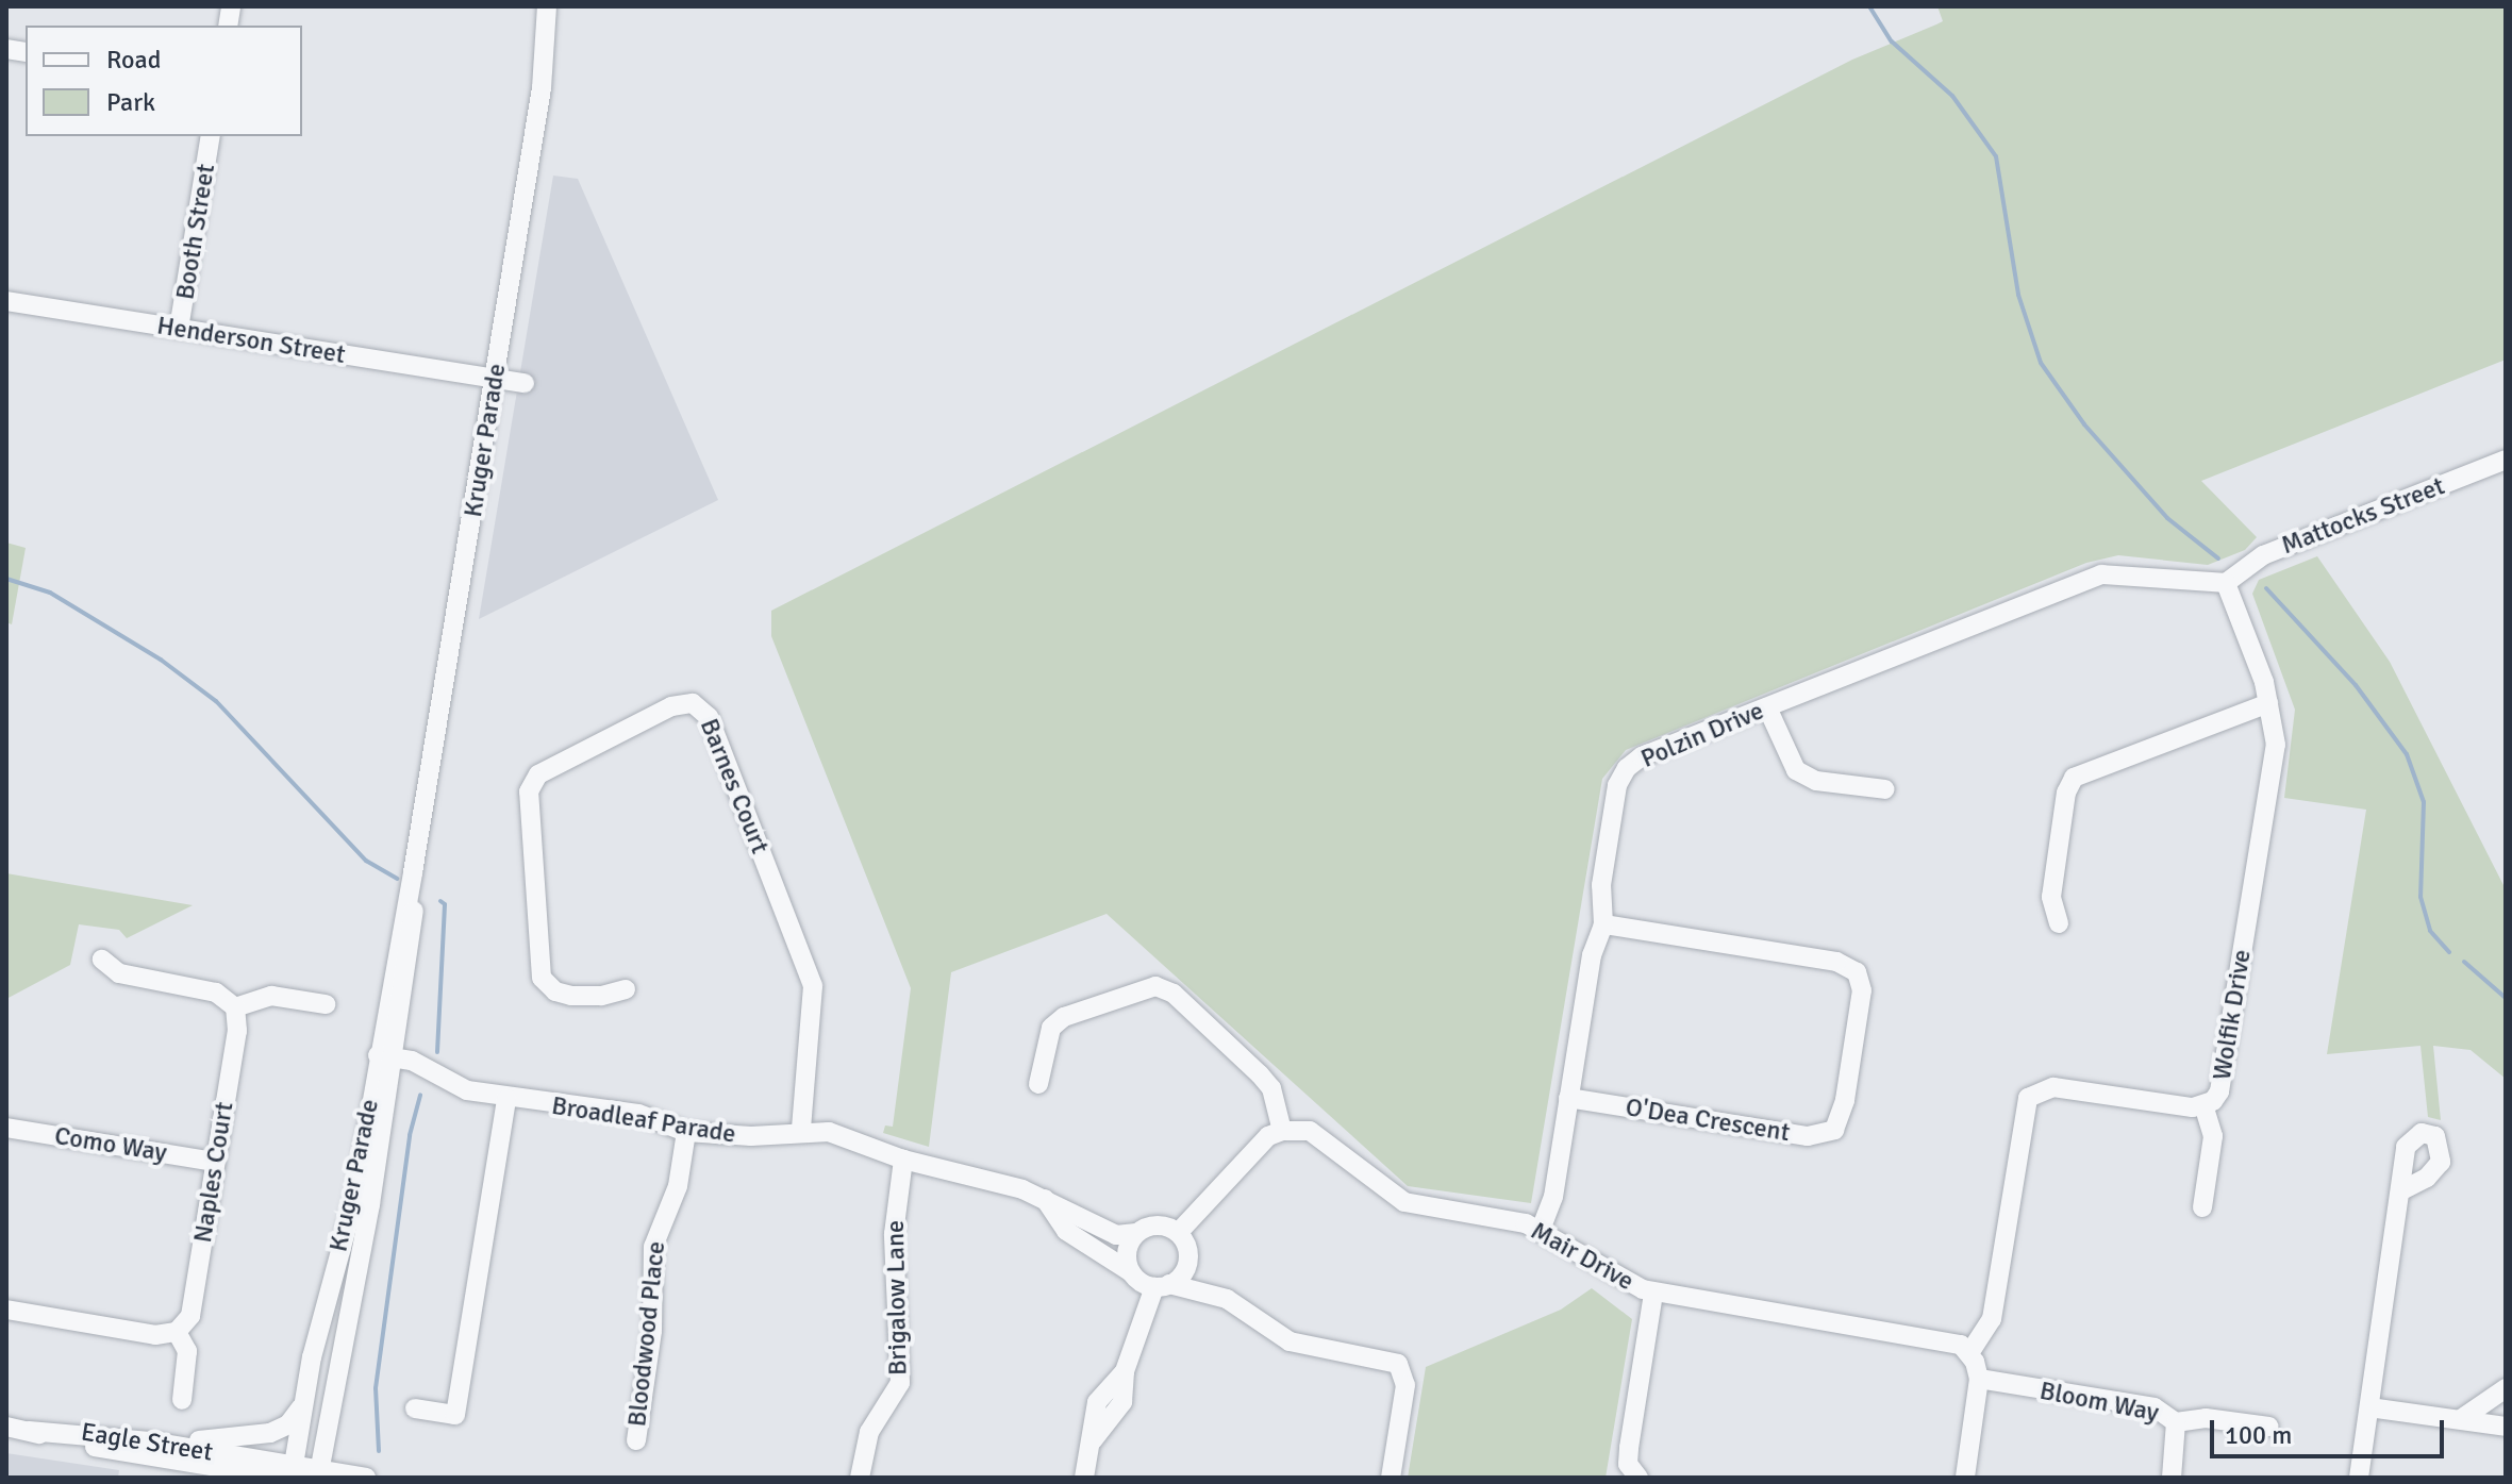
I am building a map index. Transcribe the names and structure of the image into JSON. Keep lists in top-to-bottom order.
{
  "streets": {
    "street": [
      "Booth Street",
      "Henderson Street",
      "Kruger Parade",
      "Mattocks Street",
      "Polzin Drive",
      "Barnes Court",
      "Wolfik Drive",
      "Broadleaf Parade",
      "O'Dea Crescent",
      "Como Way",
      "Naples Court",
      "Mair Drive",
      "Brigalow Lane",
      "Bloodwood Place",
      "Bloom Way",
      "Eagle Street"
    ]
  },
  "crossings": [
    ["Booth Street", "Henderson Street"],
    ["Henderson Street", "Kruger Parade"],
    ["Kruger Parade", "Broadleaf Parade"],
    ["Kruger Parade", "Eagle Street"],
    ["Mattocks Street", "Polzin Drive"],
    ["Mattocks Street", "Wolfik Drive"],
    ["Polzin Drive", "Wolfik Drive"],
    ["Polzin Drive", "O'Dea Crescent"],
    ["Polzin Drive", "Mair Drive"],
    ["Barnes Court", "Broadleaf Parade"],
    ["Wolfik Drive", "Mair Drive"],
    ["Broadleaf Parade", "Brigalow Lane"],
    ["Broadleaf Parade", "Bloodwood Place"],
    ["Como Way", "Naples Court"]
  ],
  "legend": ["Road", "Park"],
  "scale_bar": "100 m"
}
